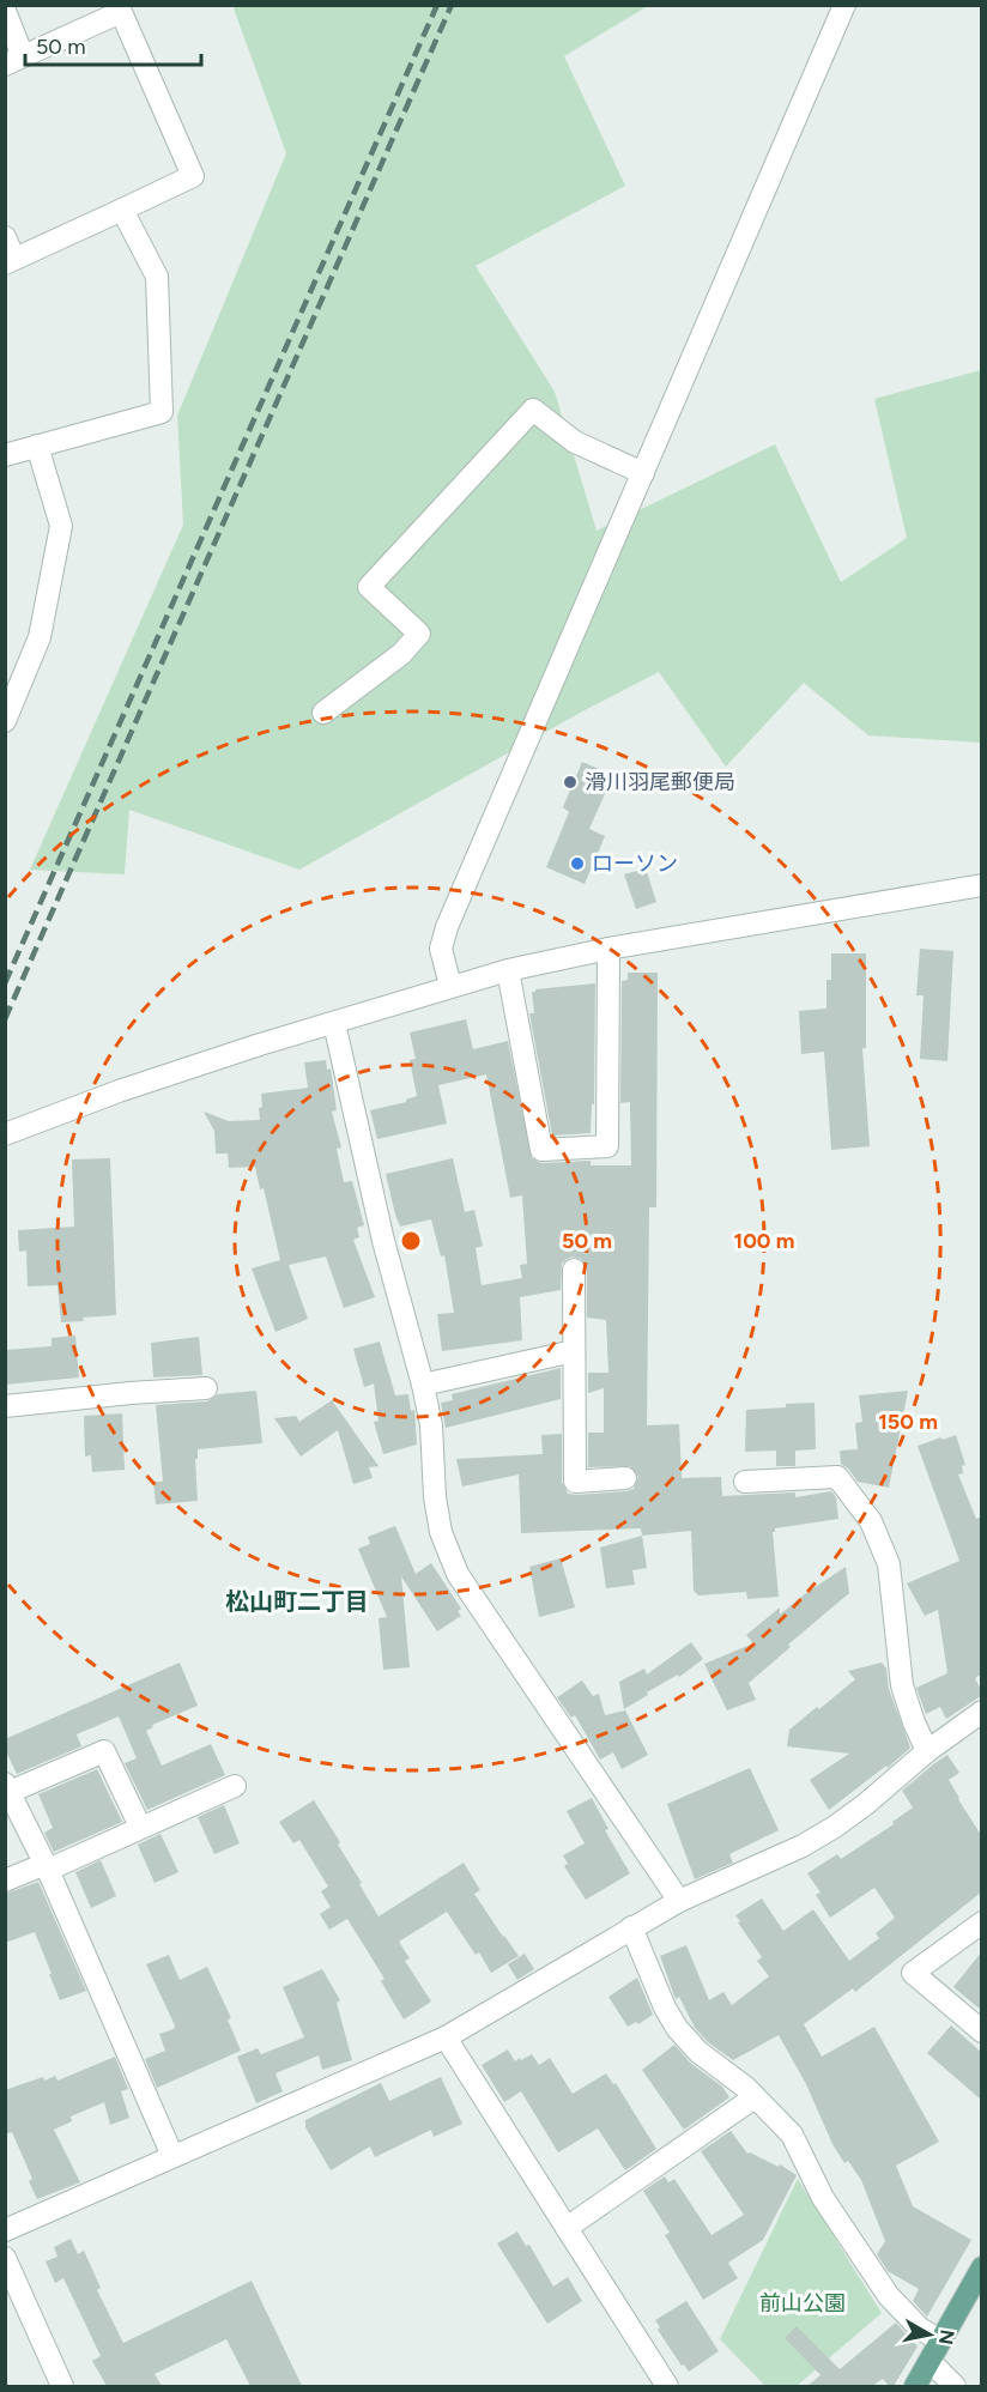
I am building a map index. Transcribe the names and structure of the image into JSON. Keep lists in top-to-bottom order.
{
  "districts": ["松山町二丁目"],
  "parks": ["前山公園"],
  "places": ["滑川羽尾郵便局", "ローソン"],
  "scale_bar": "50 m",
  "north": "right",
  "rings": ["50 m", "100 m", "150 m"]
}
